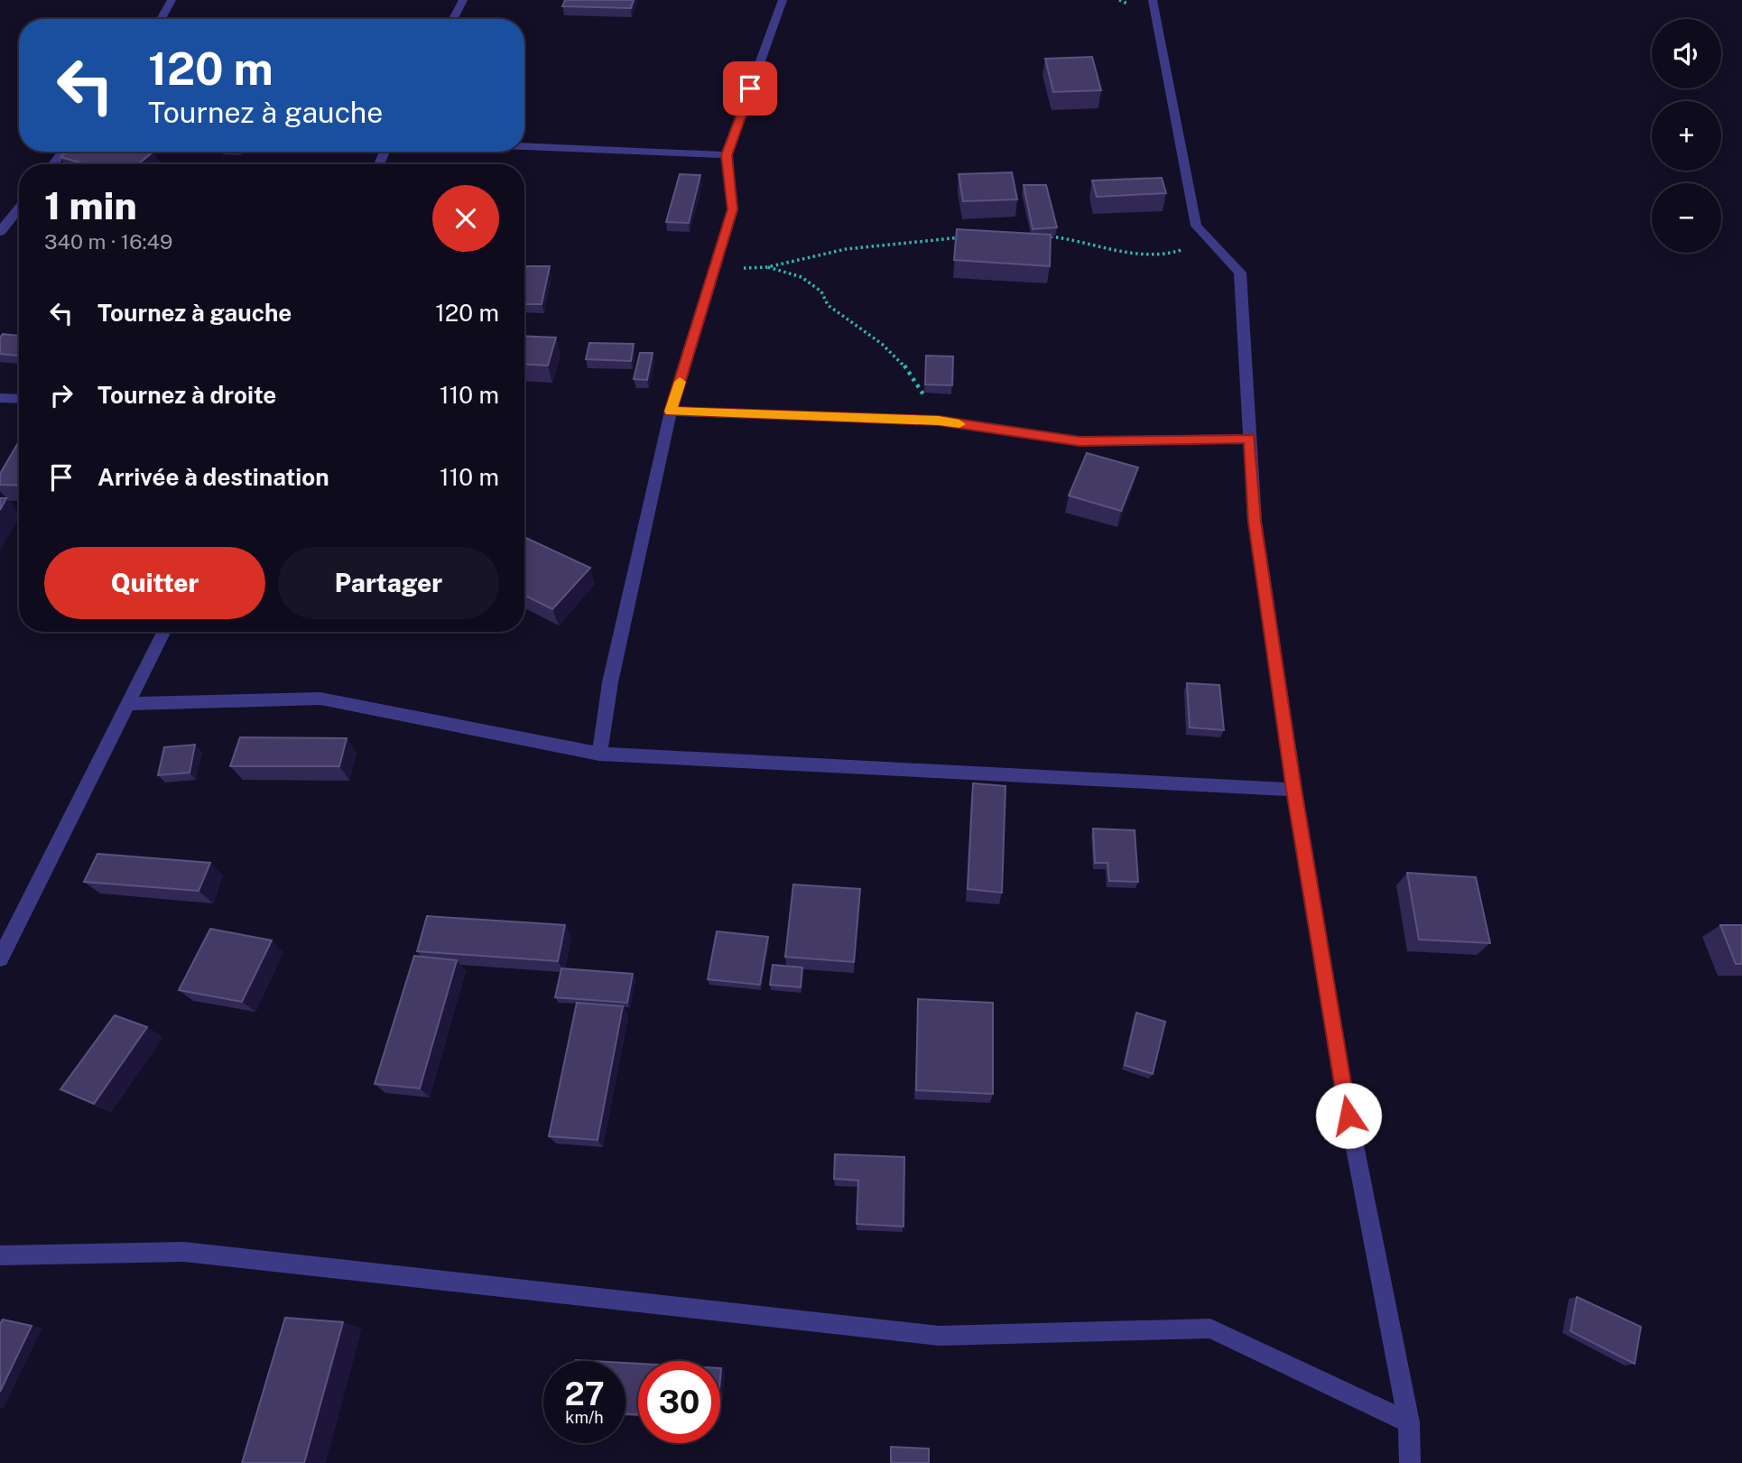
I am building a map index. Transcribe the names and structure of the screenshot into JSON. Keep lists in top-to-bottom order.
{
  "page": {
    "map_buttons": ["+", "−"],
    "turn": ["120 m", "Tournez à gauche"],
    "heading": ["1 min", "340 m · 16:49"],
    "list": [
      {
        "name": "Tournez à gauche",
        "value": "120 m"
      },
      {
        "name": "Tournez à droite",
        "value": "110 m"
      },
      {
        "name": "Arrivée à destination",
        "value": "110 m"
      }
    ],
    "buttons": ["Quitter", "Partager"],
    "speed": "27 km/h",
    "limit": "30"
  }
}
